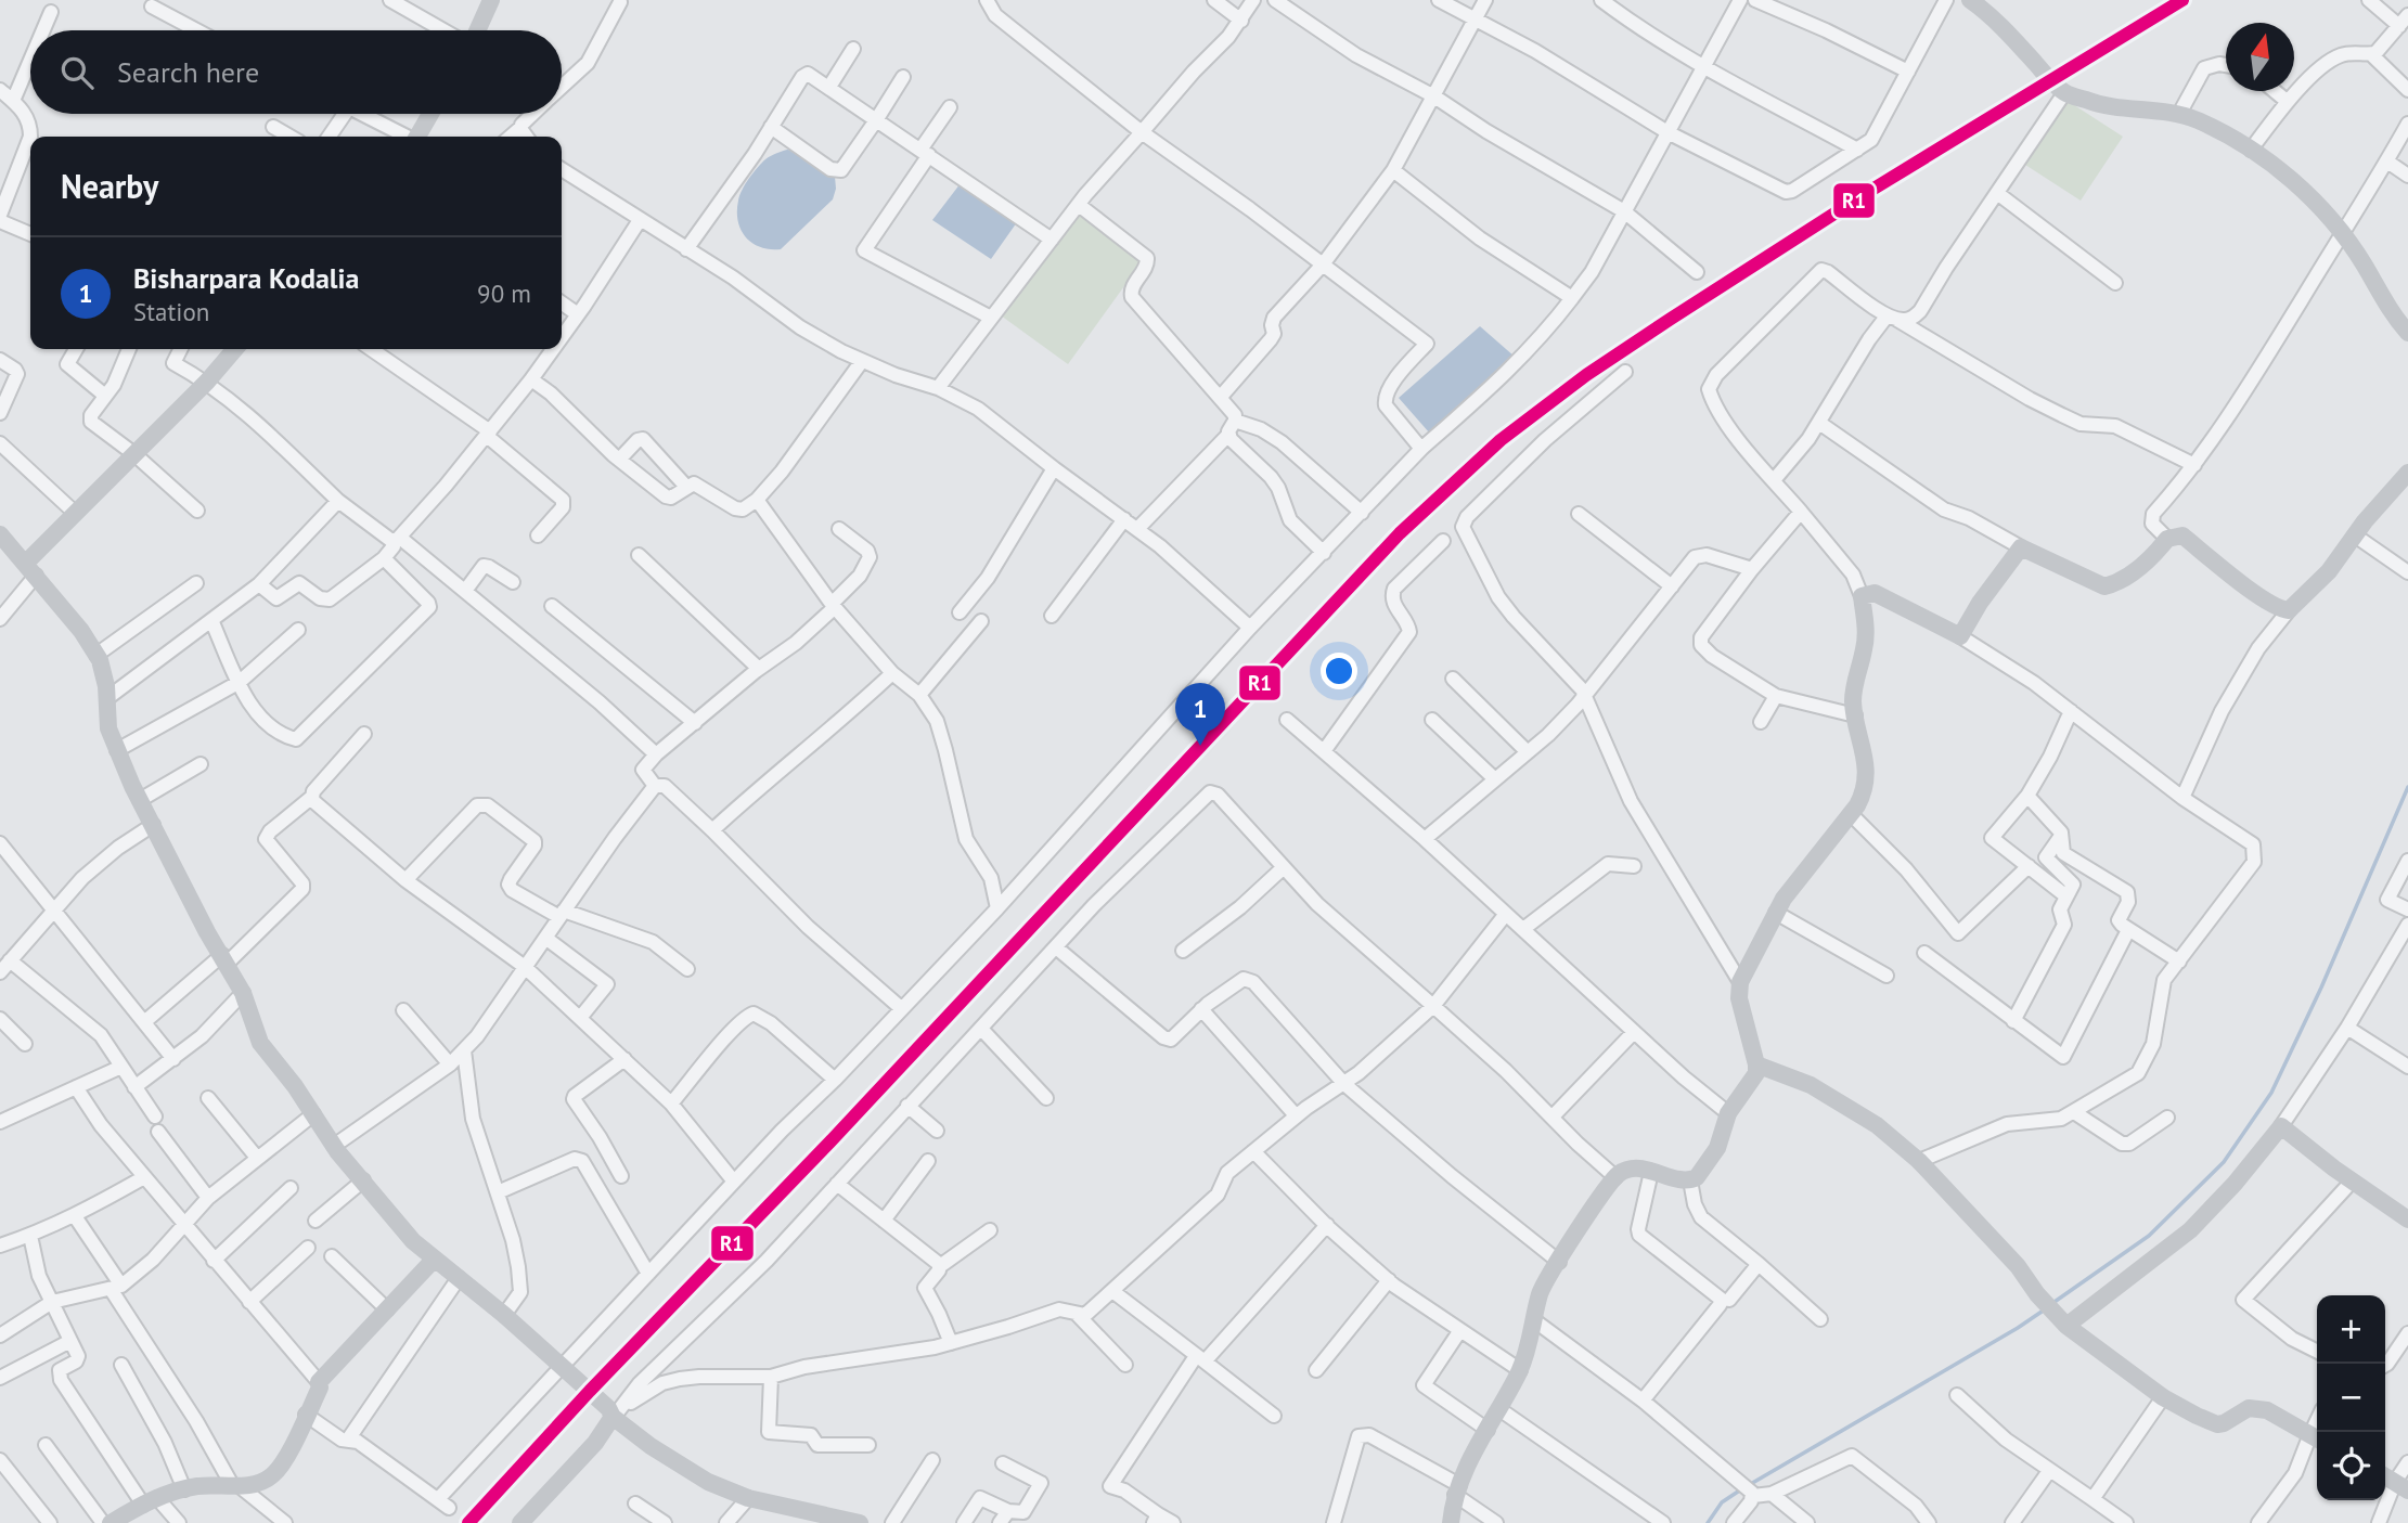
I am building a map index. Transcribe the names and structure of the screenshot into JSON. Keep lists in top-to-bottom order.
{
  "lines": ["transit line R1"],
  "north": "top",
  "page": {
    "search": "Search here",
    "heading": "Nearby",
    "list": [
      {
        "mark": "1",
        "name": "Bisharpara Kodalia",
        "note": "Station",
        "value": "90 m"
      }
    ],
    "pins": "1",
    "map_buttons": ["+", "−"]
  }
}
